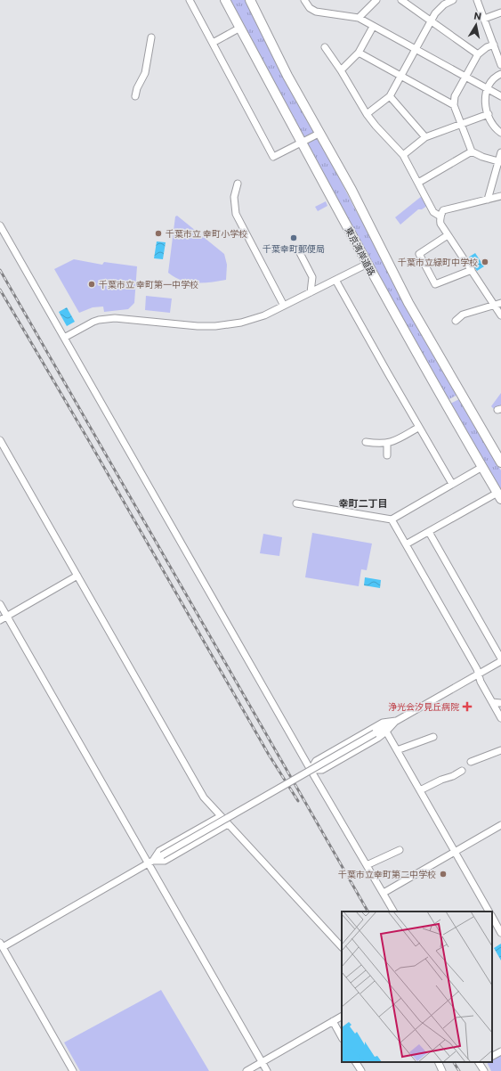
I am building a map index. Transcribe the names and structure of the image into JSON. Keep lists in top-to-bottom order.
{
  "streets": {
    "highway": ["東京湾岸道路"]
  },
  "districts": ["幸町二丁目"],
  "places": {
    "other": [
      "千葉市立 幸町小学校",
      "千葉幸町郵便局",
      "千葉市立緑町中学校",
      "千葉市立 幸町第一中学校",
      "千葉市立幸町第二中学校"
    ],
    "health": ["浄光会汐見丘病院"]
  },
  "north": "top"
}
